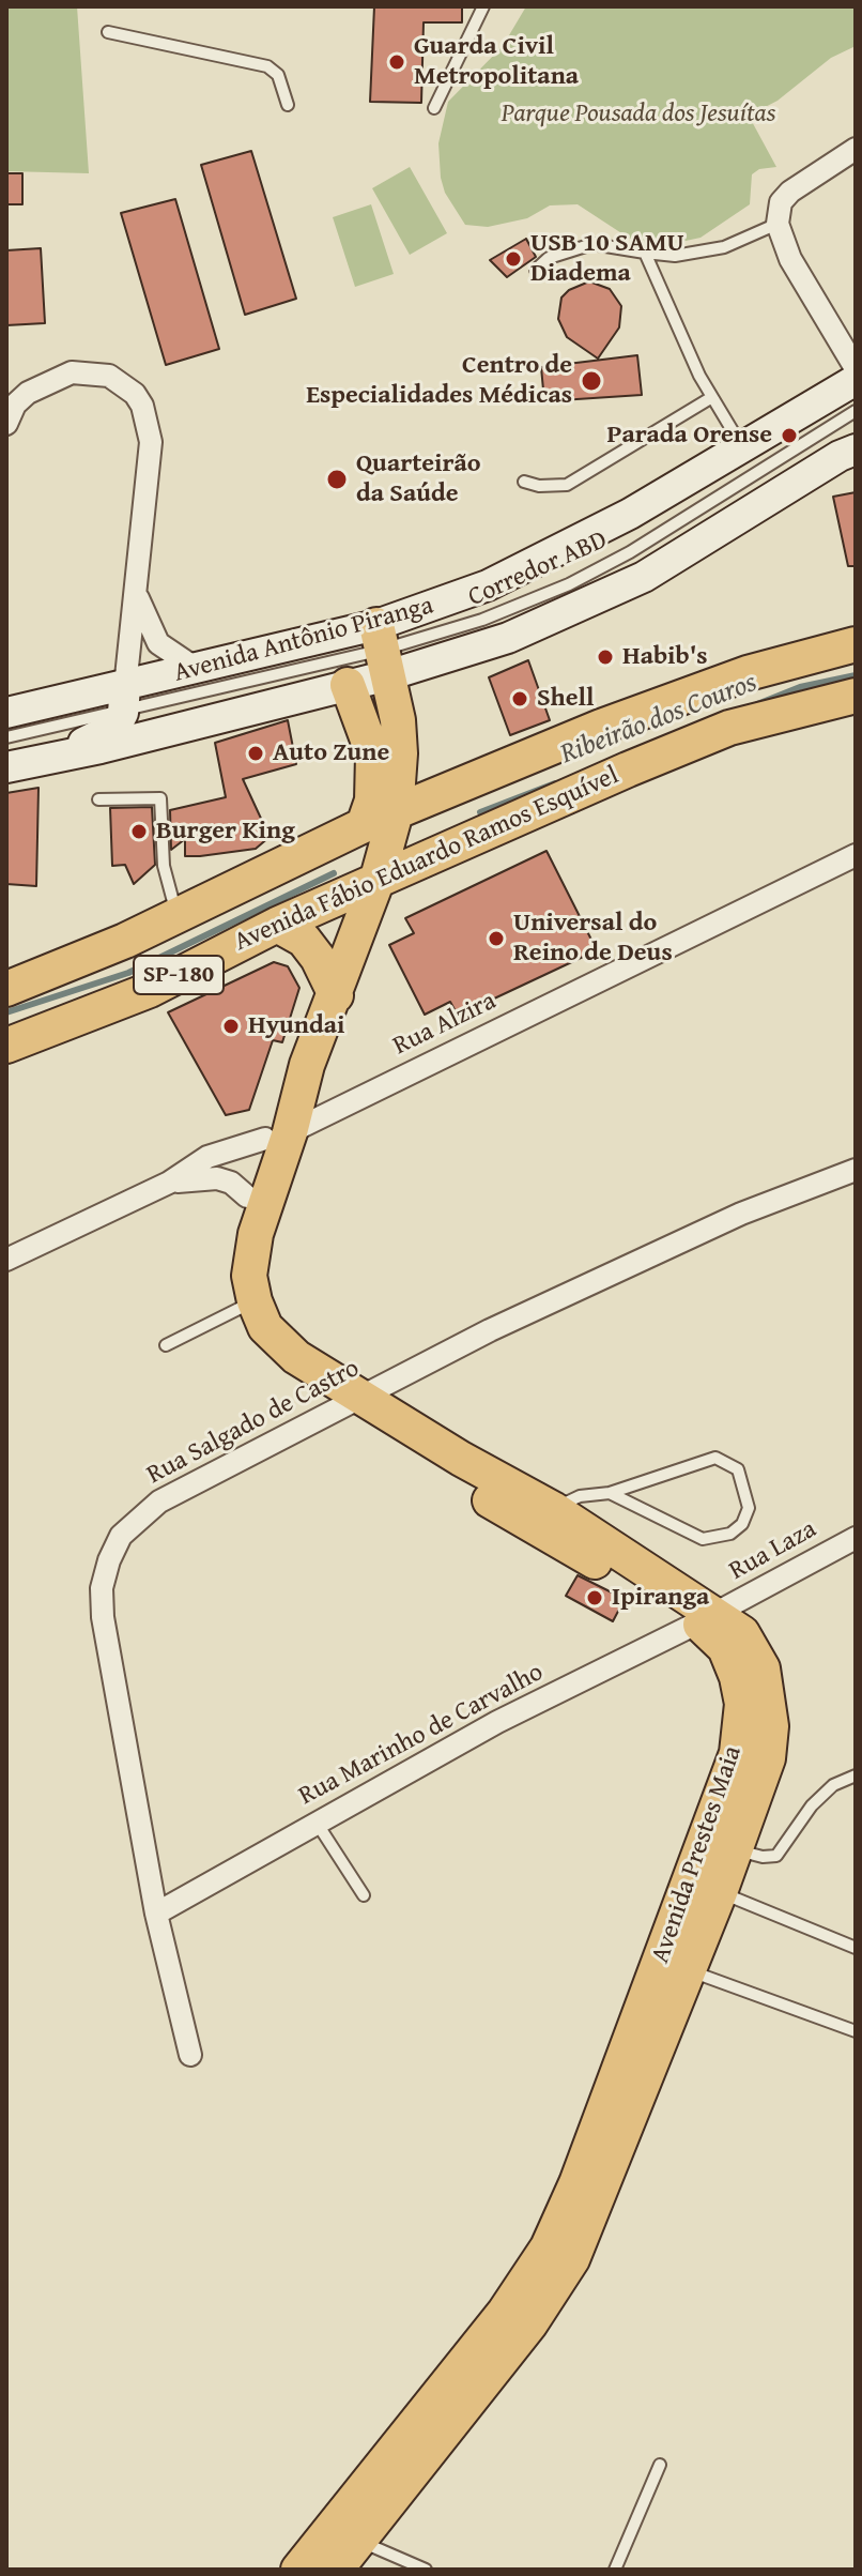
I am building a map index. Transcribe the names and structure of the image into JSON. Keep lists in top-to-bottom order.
{
  "streets": {
    "main road": [
      "Avenida Antônio Piranga",
      "Avenida Fábio Eduardo Ramos Esquível",
      "SP-180",
      "Avenida Prestes Maia"
    ],
    "street": [
      "Rua Alzira",
      "Rua Salgado de Castro",
      "Rua Laza",
      "Rua Marinho de Carvalho"
    ],
    "lane": ["Corredor ABD"]
  },
  "crossings": [
    ["Corredor ABD", "Avenida Antônio Piranga"],
    ["Corredor ABD", "Avenida Prestes Maia"],
    ["Avenida Antônio Piranga", "Avenida Prestes Maia"],
    ["Avenida Fábio Eduardo Ramos Esquível", "Avenida Prestes Maia"],
    ["Rua Alzira", "Avenida Prestes Maia"],
    ["Rua Salgado de Castro", "Rua Marinho de Carvalho"],
    ["Rua Salgado de Castro", "Avenida Prestes Maia"],
    ["Rua Laza", "Rua Marinho de Carvalho"],
    ["Rua Laza", "Avenida Prestes Maia"],
    ["Rua Marinho de Carvalho", "Avenida Prestes Maia"]
  ],
  "water": ["Ribeirão dos Couros"],
  "parks": ["Parque Pousada dos Jesuítas"],
  "places": [
    "Guarda Civil Metropolitana",
    "USB 10 SAMU Diadema",
    "Centro de Especialidades Médicas",
    "Parada Orense",
    "Quarteirão da Saúde",
    "Habib's",
    "Shell",
    "Auto Zune",
    "Burger King",
    "Universal do Reino de Deus",
    "Hyundai",
    "Ipiranga"
  ]
}
